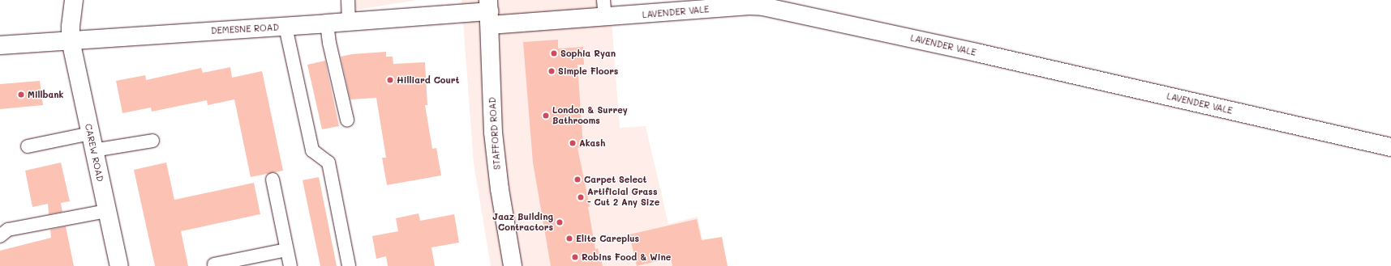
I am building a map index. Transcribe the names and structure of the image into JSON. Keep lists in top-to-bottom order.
{
  "streets": {
    "street": [
      "LAVENDER VALE",
      "DEMESNE ROAD",
      "STAFFORD ROAD",
      "CAREW ROAD"
    ]
  },
  "crossings": [
    ["LAVENDER VALE", "DEMESNE ROAD"],
    ["LAVENDER VALE", "STAFFORD ROAD"],
    ["DEMESNE ROAD", "STAFFORD ROAD"],
    ["DEMESNE ROAD", "CAREW ROAD"]
  ],
  "places": [
    "Sophia Ryan",
    "Simple Floors",
    "Hilliard Court",
    "Millbank",
    "London & Surrey Bathrooms",
    "Akash",
    "Carpet Select",
    "Artificial Grass - Cut 2 Any Size",
    "Jaaz Building Contractors",
    "Elite Careplus",
    "Robins Food & Wine"
  ]
}
